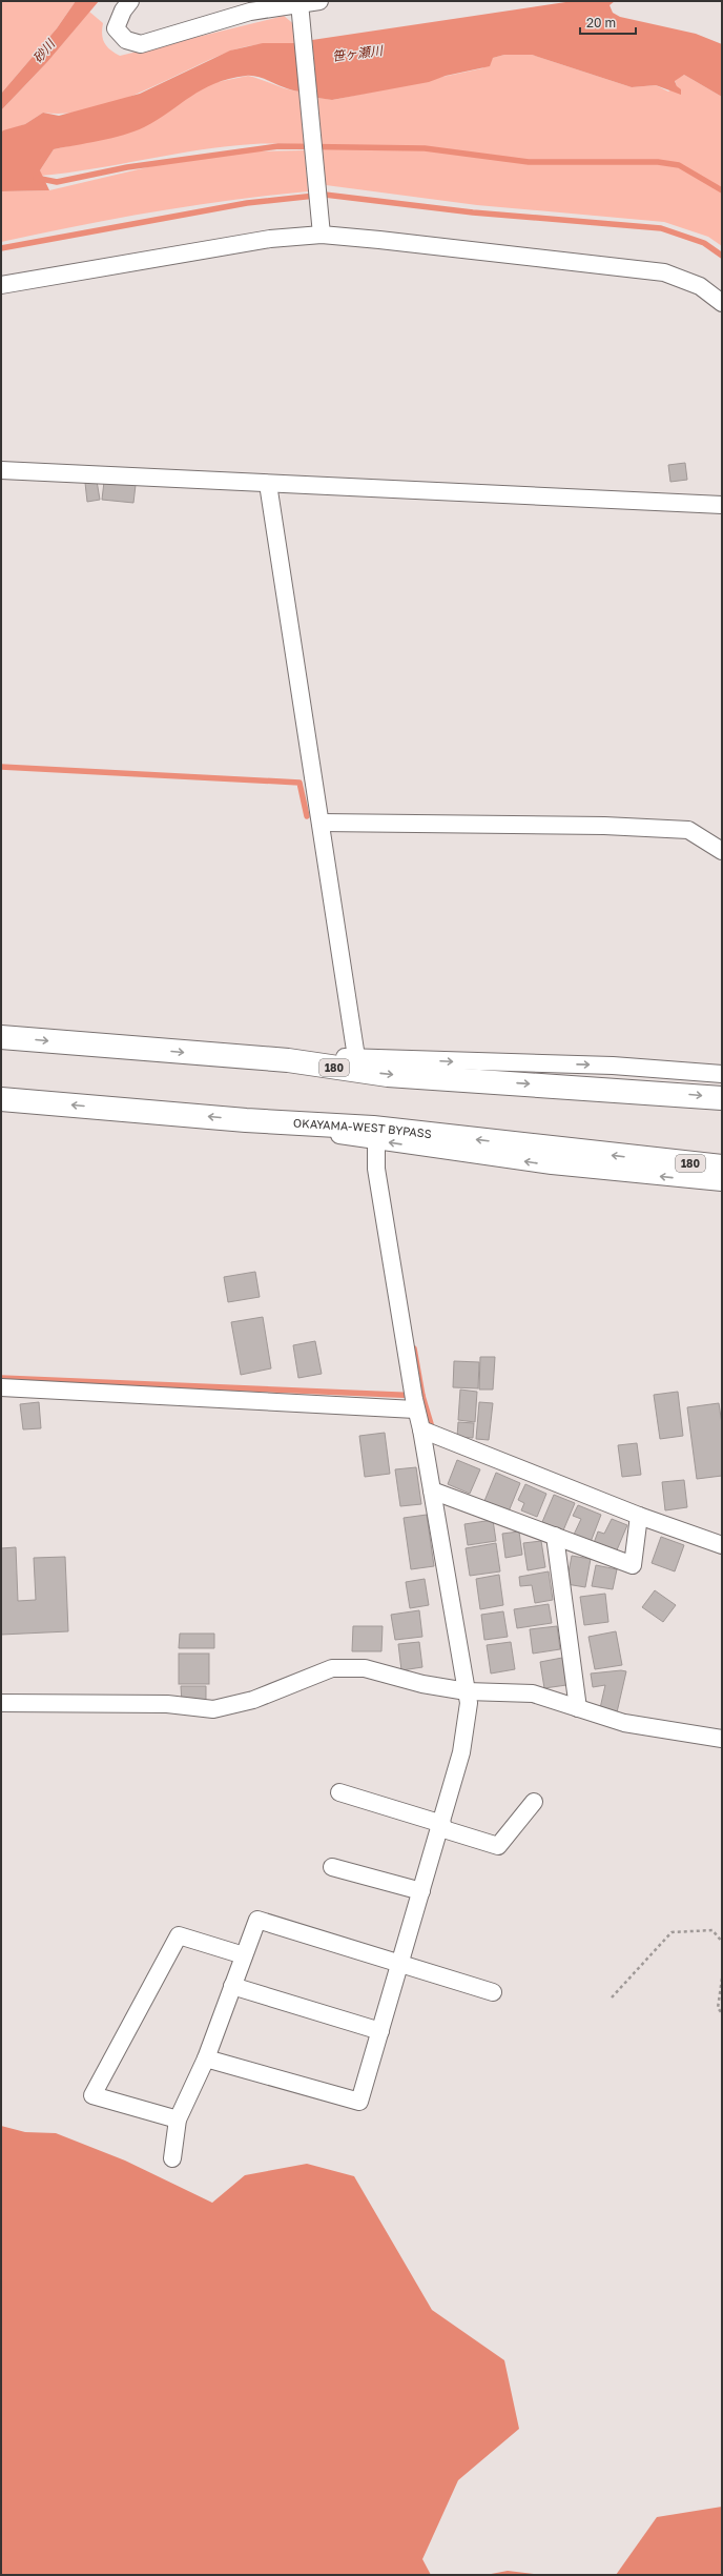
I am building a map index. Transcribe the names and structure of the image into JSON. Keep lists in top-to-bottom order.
{
  "streets": {
    "highway": ["180", "OKAYAMA-WEST BYPASS"]
  },
  "water": ["砂川", "笹ヶ瀬川"],
  "scale_bar": "20 m"
}
